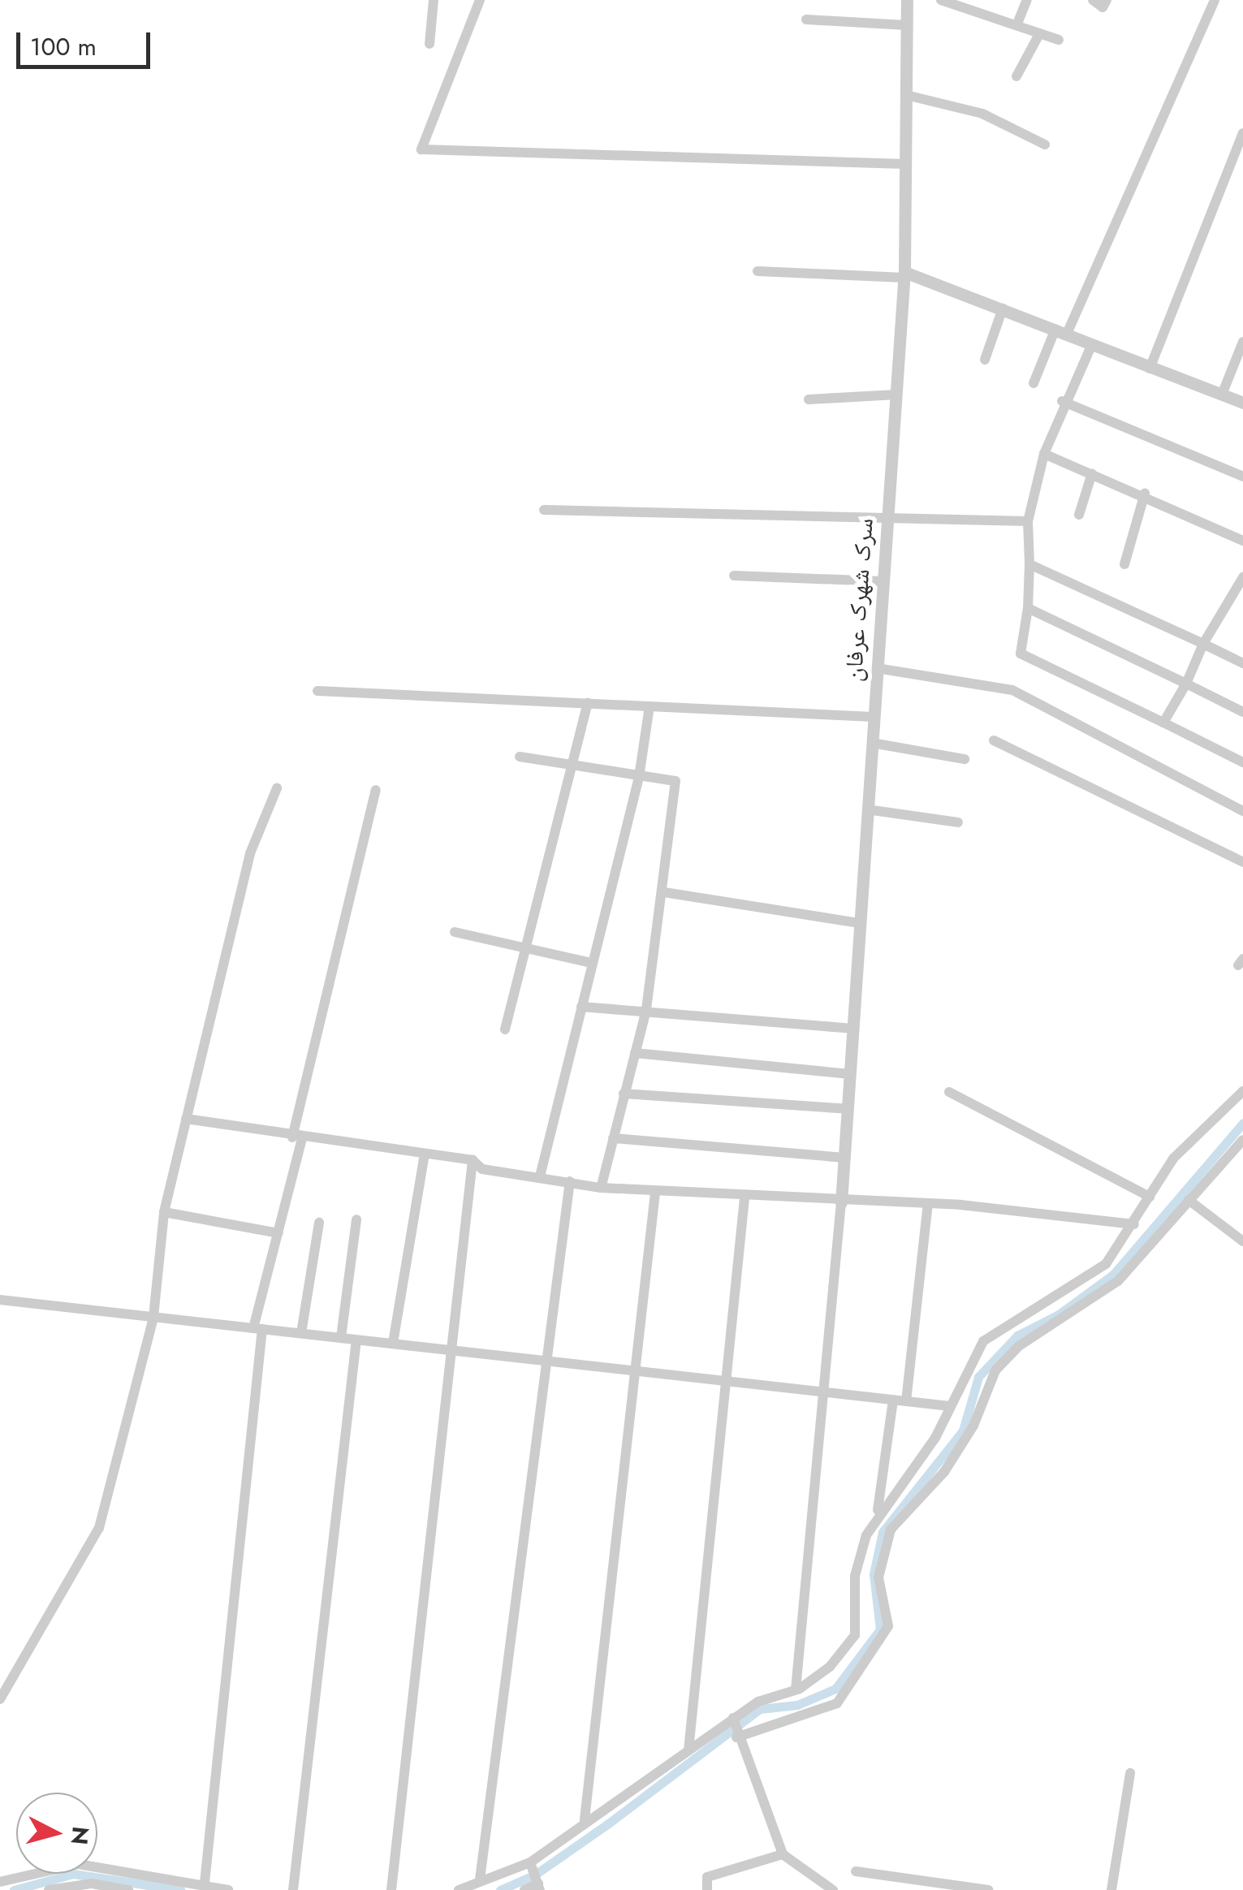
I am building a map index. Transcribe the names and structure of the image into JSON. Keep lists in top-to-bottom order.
{
  "streets": {
    "street": ["سرک شهرک عرفان"]
  },
  "scale_bar": "100 m",
  "north": "right"
}
